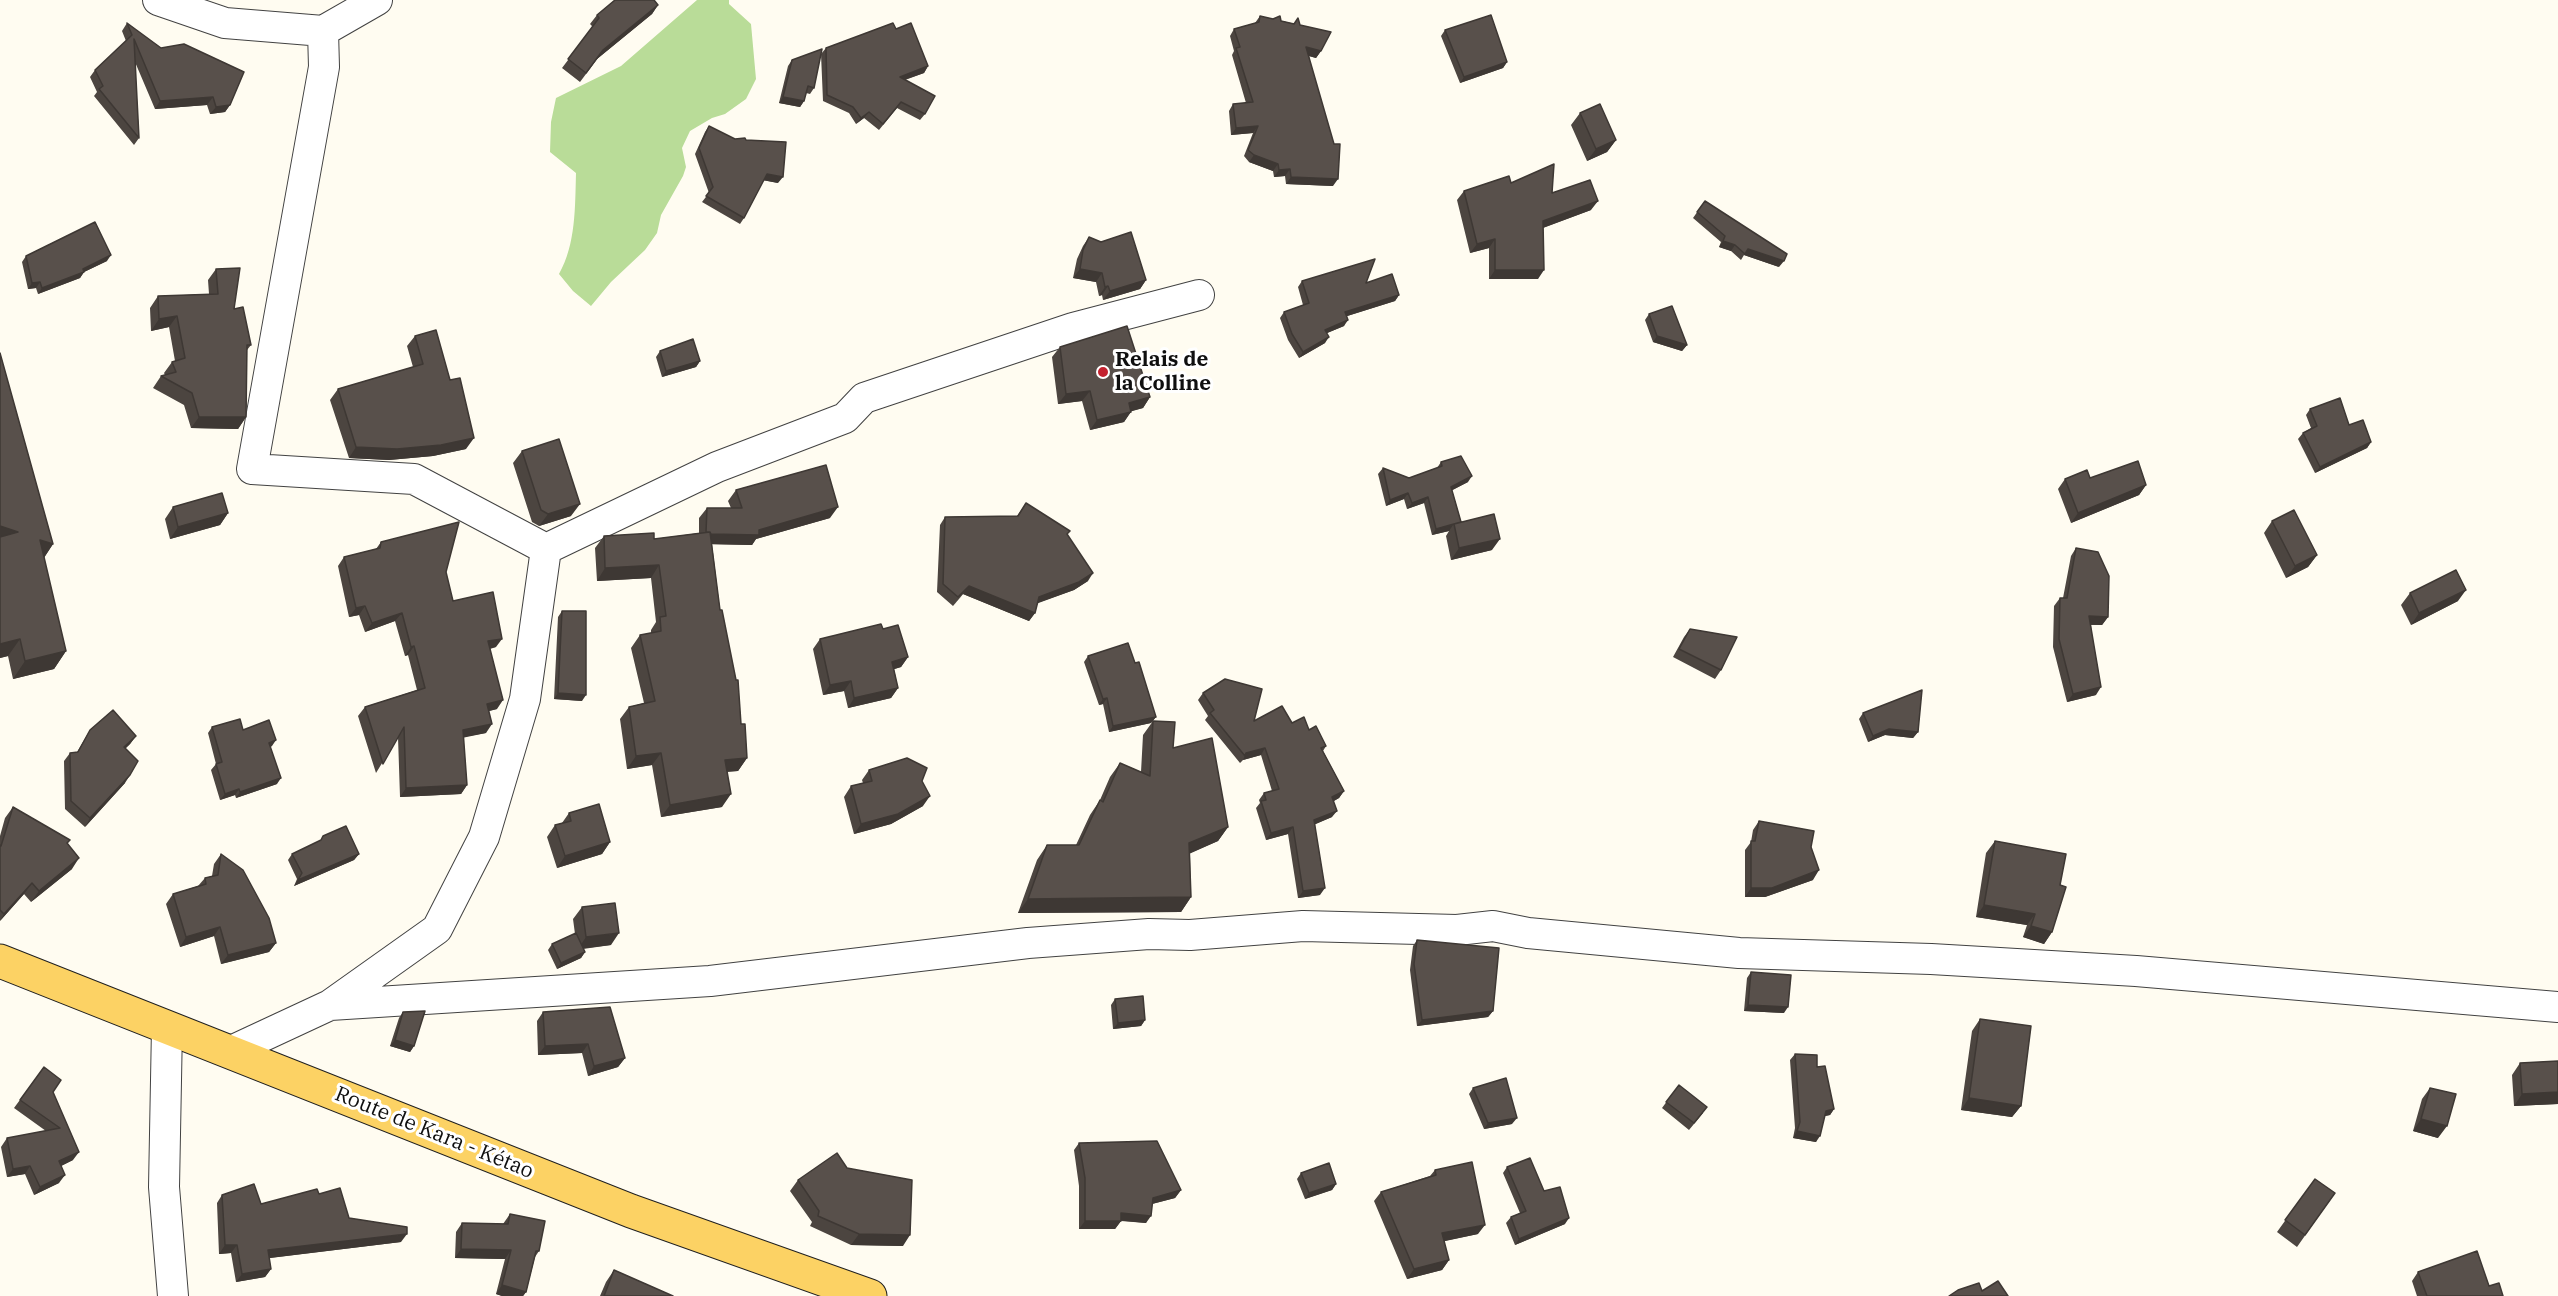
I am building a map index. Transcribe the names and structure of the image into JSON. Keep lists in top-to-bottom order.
{
  "streets": {
    "main road": ["Route de Kara - Kétao"]
  },
  "places": ["Relais de la Colline"]
}
